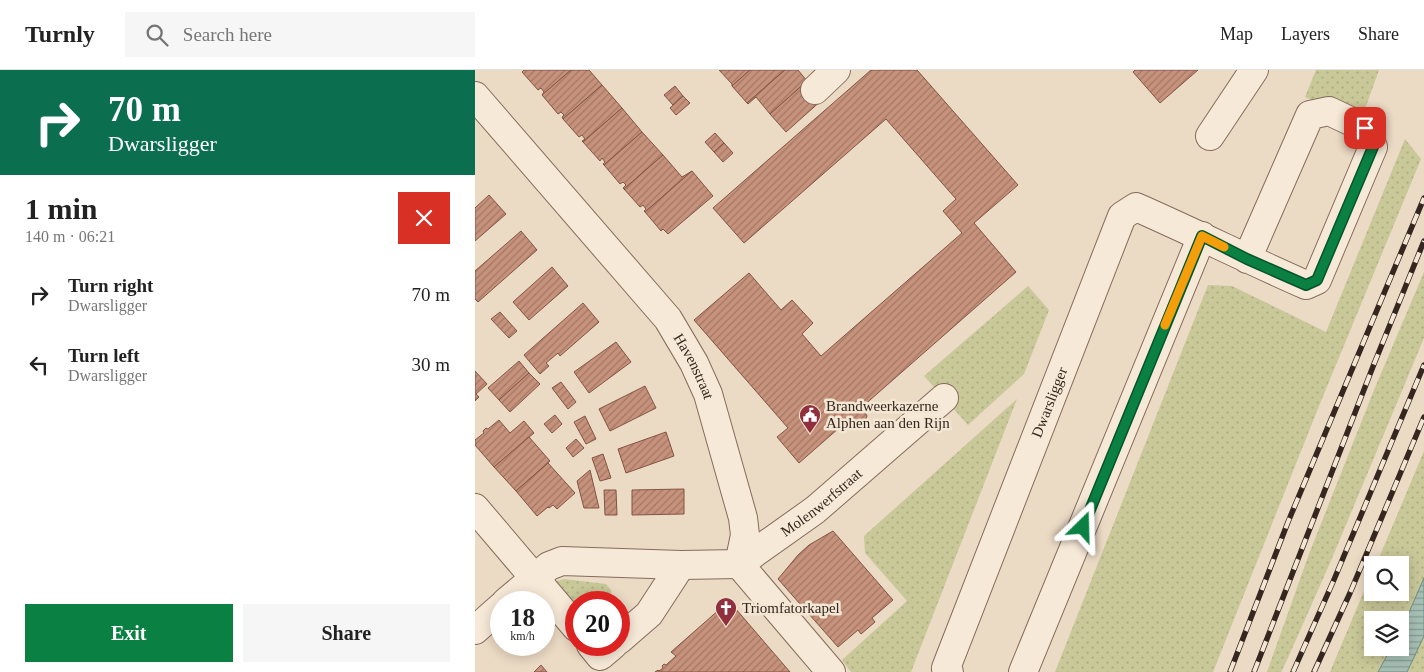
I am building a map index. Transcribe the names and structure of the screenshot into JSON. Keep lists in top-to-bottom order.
{
  "streets": {
    "street": ["Havenstraat", "Dwarsligger", "Molenwerfstraat"]
  },
  "crossings": [
    ["Havenstraat", "Molenwerfstraat"]
  ],
  "places": {
    "public building": ["Brandweerkazerne Alphen aan den Rijn"],
    "church": ["Triomfatorkapel"]
  },
  "page": {
    "header": "Turnly",
    "search": "Search here",
    "nav": ["Map", "Layers", "Share"],
    "turn": ["70 m", "Dwarsligger"],
    "heading": ["1 min", "140 m · 06:21"],
    "list": [
      {
        "name": "Turn right",
        "note": "Dwarsligger",
        "value": "70 m"
      },
      {
        "name": "Turn left",
        "note": "Dwarsligger",
        "value": "30 m"
      }
    ],
    "speed": "18 km/h",
    "limit": "20",
    "buttons": ["Exit", "Share"]
  }
}
